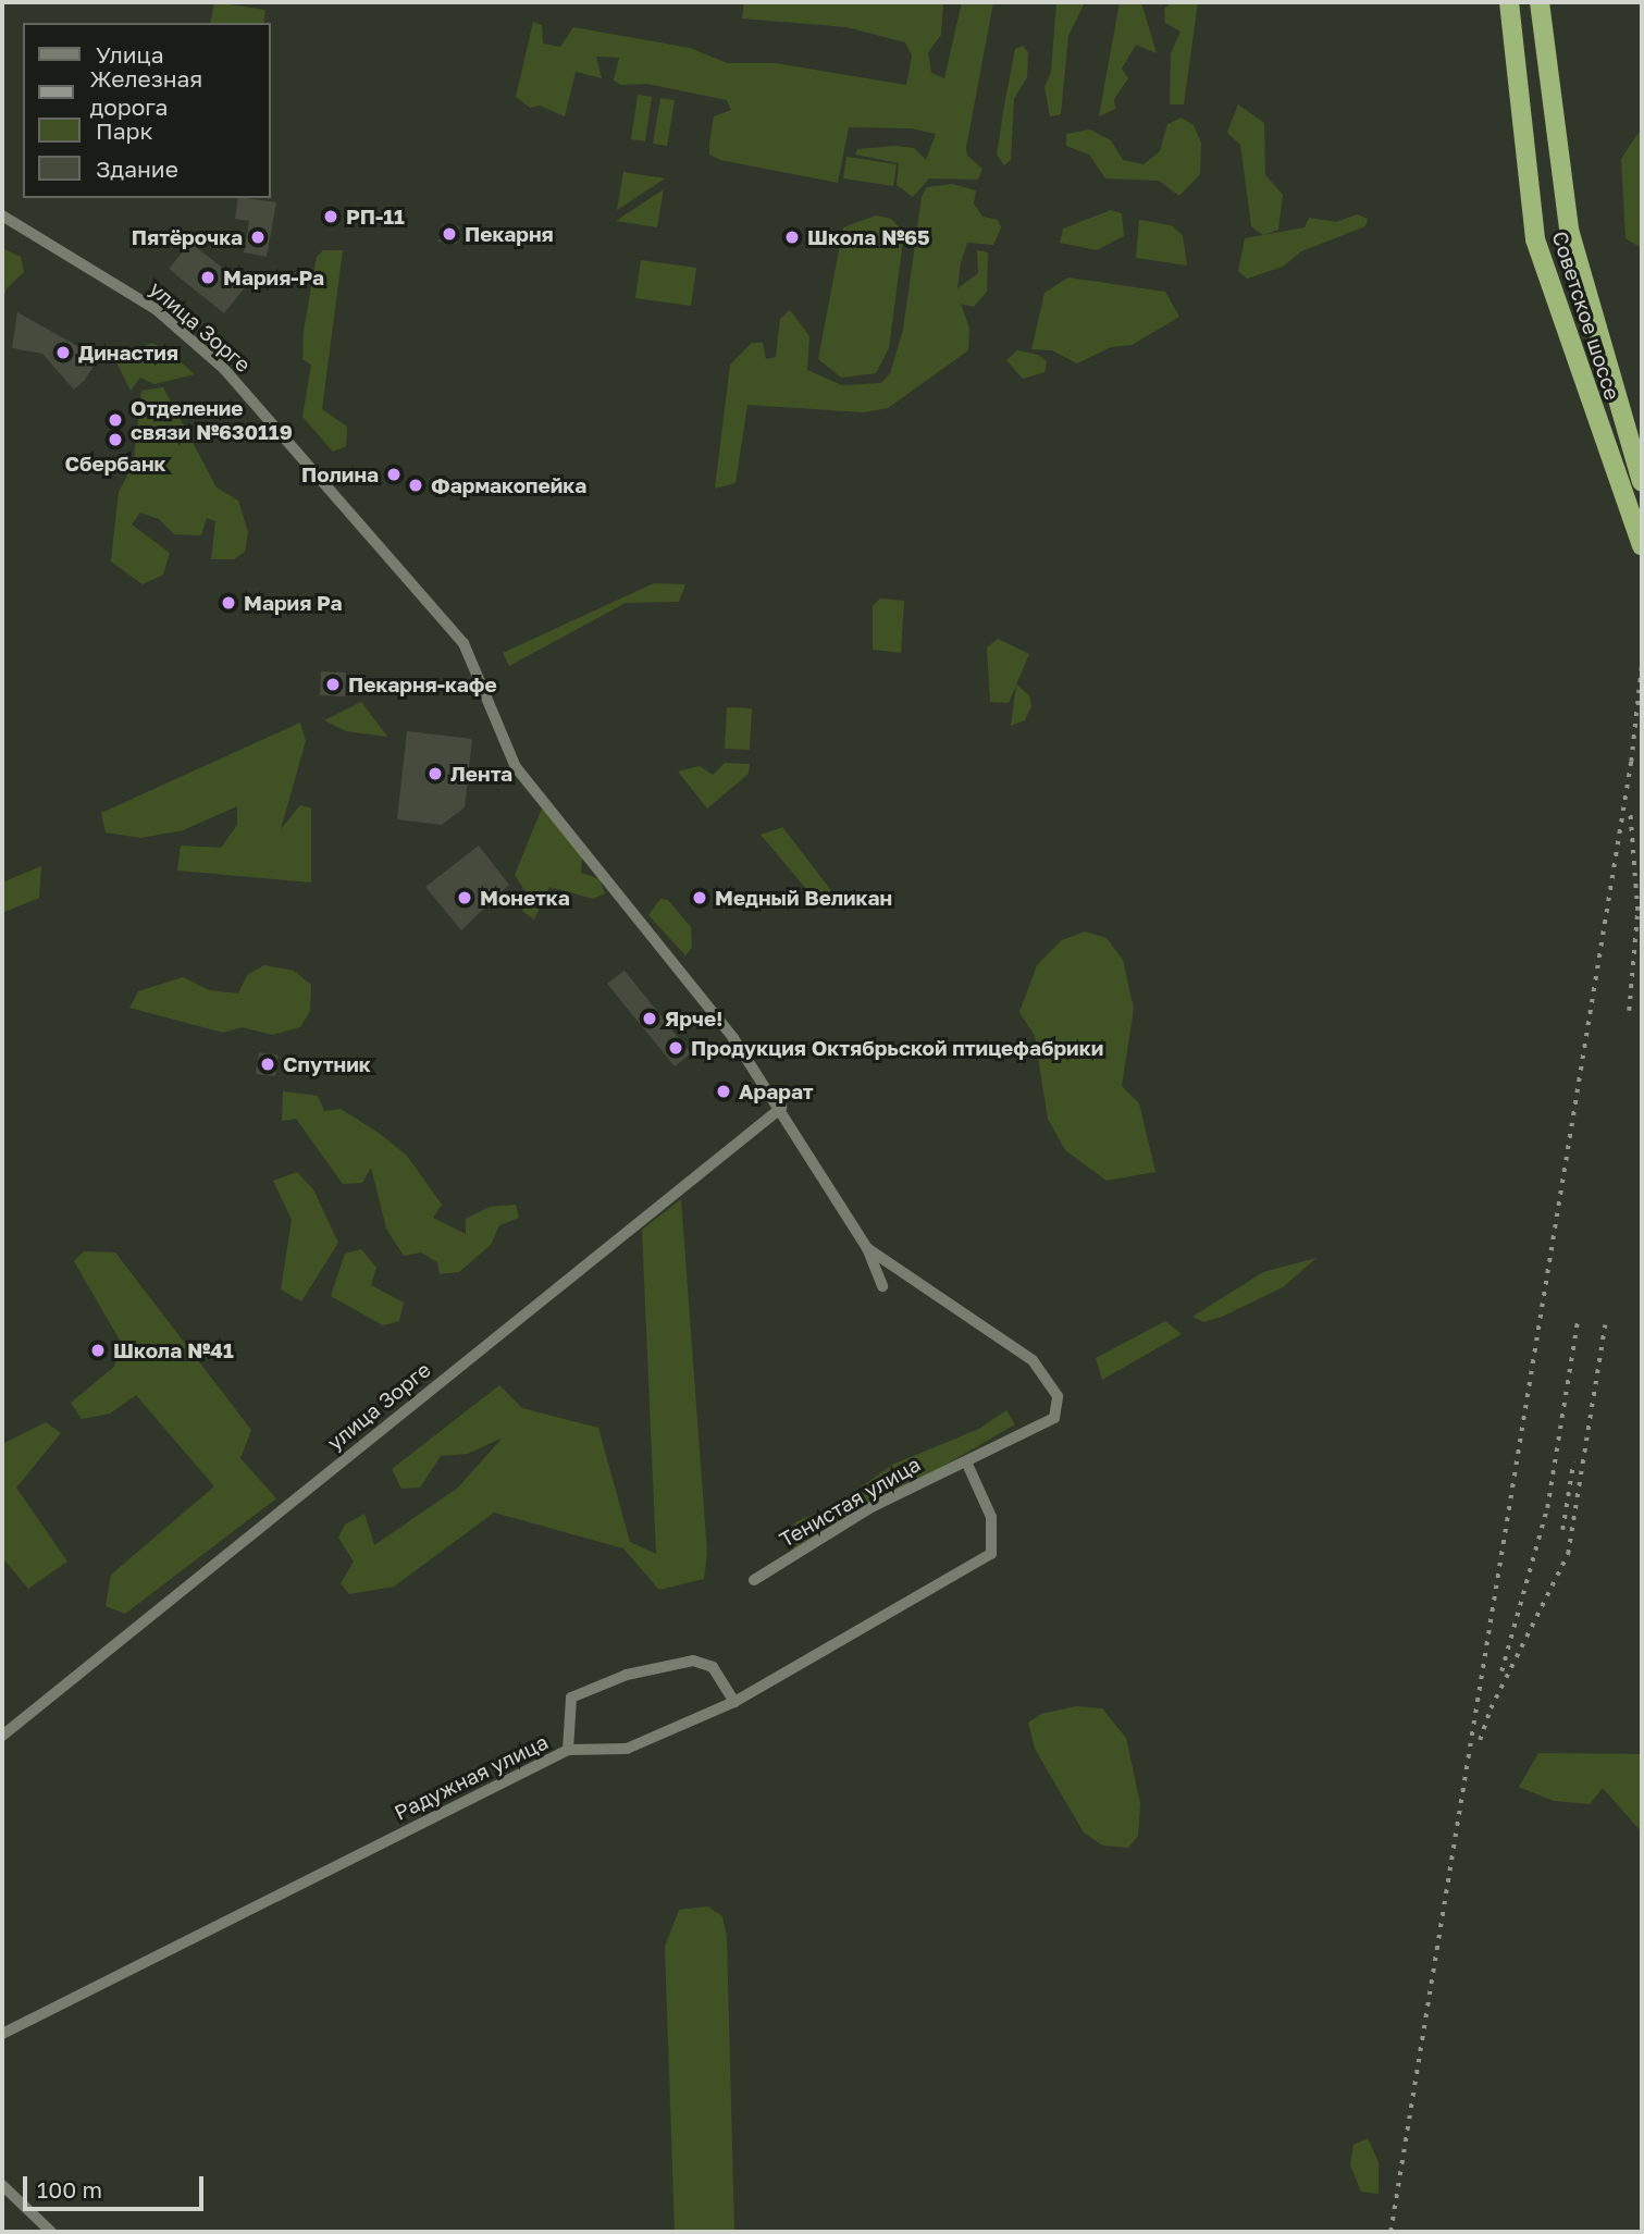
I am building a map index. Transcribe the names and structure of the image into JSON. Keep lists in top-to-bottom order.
{
  "streets": {
    "highway": ["Советское шоссе"],
    "street": ["улица Зорге", "Тенистая улица", "Радужная улица"]
  },
  "crossings": [
    ["улица Зорге", "Тенистая улица"],
    ["Тенистая улица", "Радужная улица"]
  ],
  "places": [
    "РП-11",
    "Пекарня",
    "Пятёрочка",
    "Школа №65",
    "Мария-Ра",
    "Династия",
    "Отделение связи №630119",
    "Сбербанк",
    "Полина",
    "Фармакопейка",
    "Мария Ра",
    "Пекарня-кафе",
    "Лента",
    "Монетка",
    "Медный Великан",
    "Ярче!",
    "Продукция Октябрьской птицефабрики",
    "Спутник",
    "Арарат",
    "Школа №41"
  ],
  "legend": [
    "Улица",
    "Железная дорога",
    "Парк",
    "Здание"
  ],
  "scale_bar": "100 m"
}
